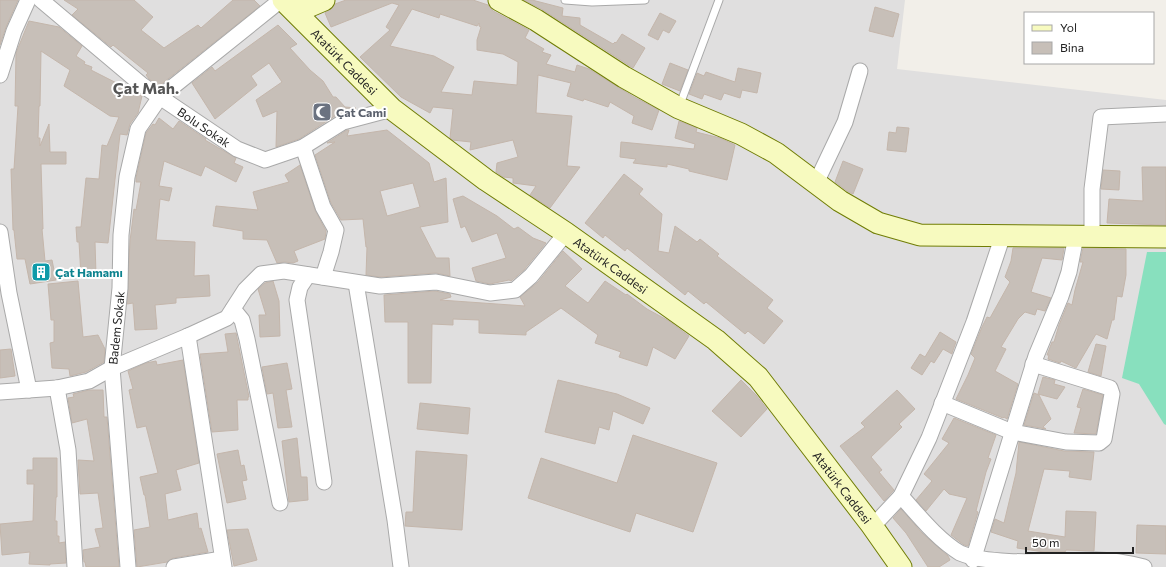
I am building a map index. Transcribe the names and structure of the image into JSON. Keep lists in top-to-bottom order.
{
  "streets": {
    "main road": ["Atatürk Caddesi"],
    "street": ["Bolu Sokak", "Badem Sokak"]
  },
  "crossings": [
    ["Atatürk Caddesi", "Bolu Sokak"],
    ["Atatürk Caddesi", "Badem Sokak"],
    ["Bolu Sokak", "Badem Sokak"]
  ],
  "districts": ["Çat Mah."],
  "places": {
    "mosque": ["Çat Cami"],
    "building": ["Çat Hamamı"]
  },
  "legend": ["Yol", "Bina"],
  "scale_bar": "50 m"
}
